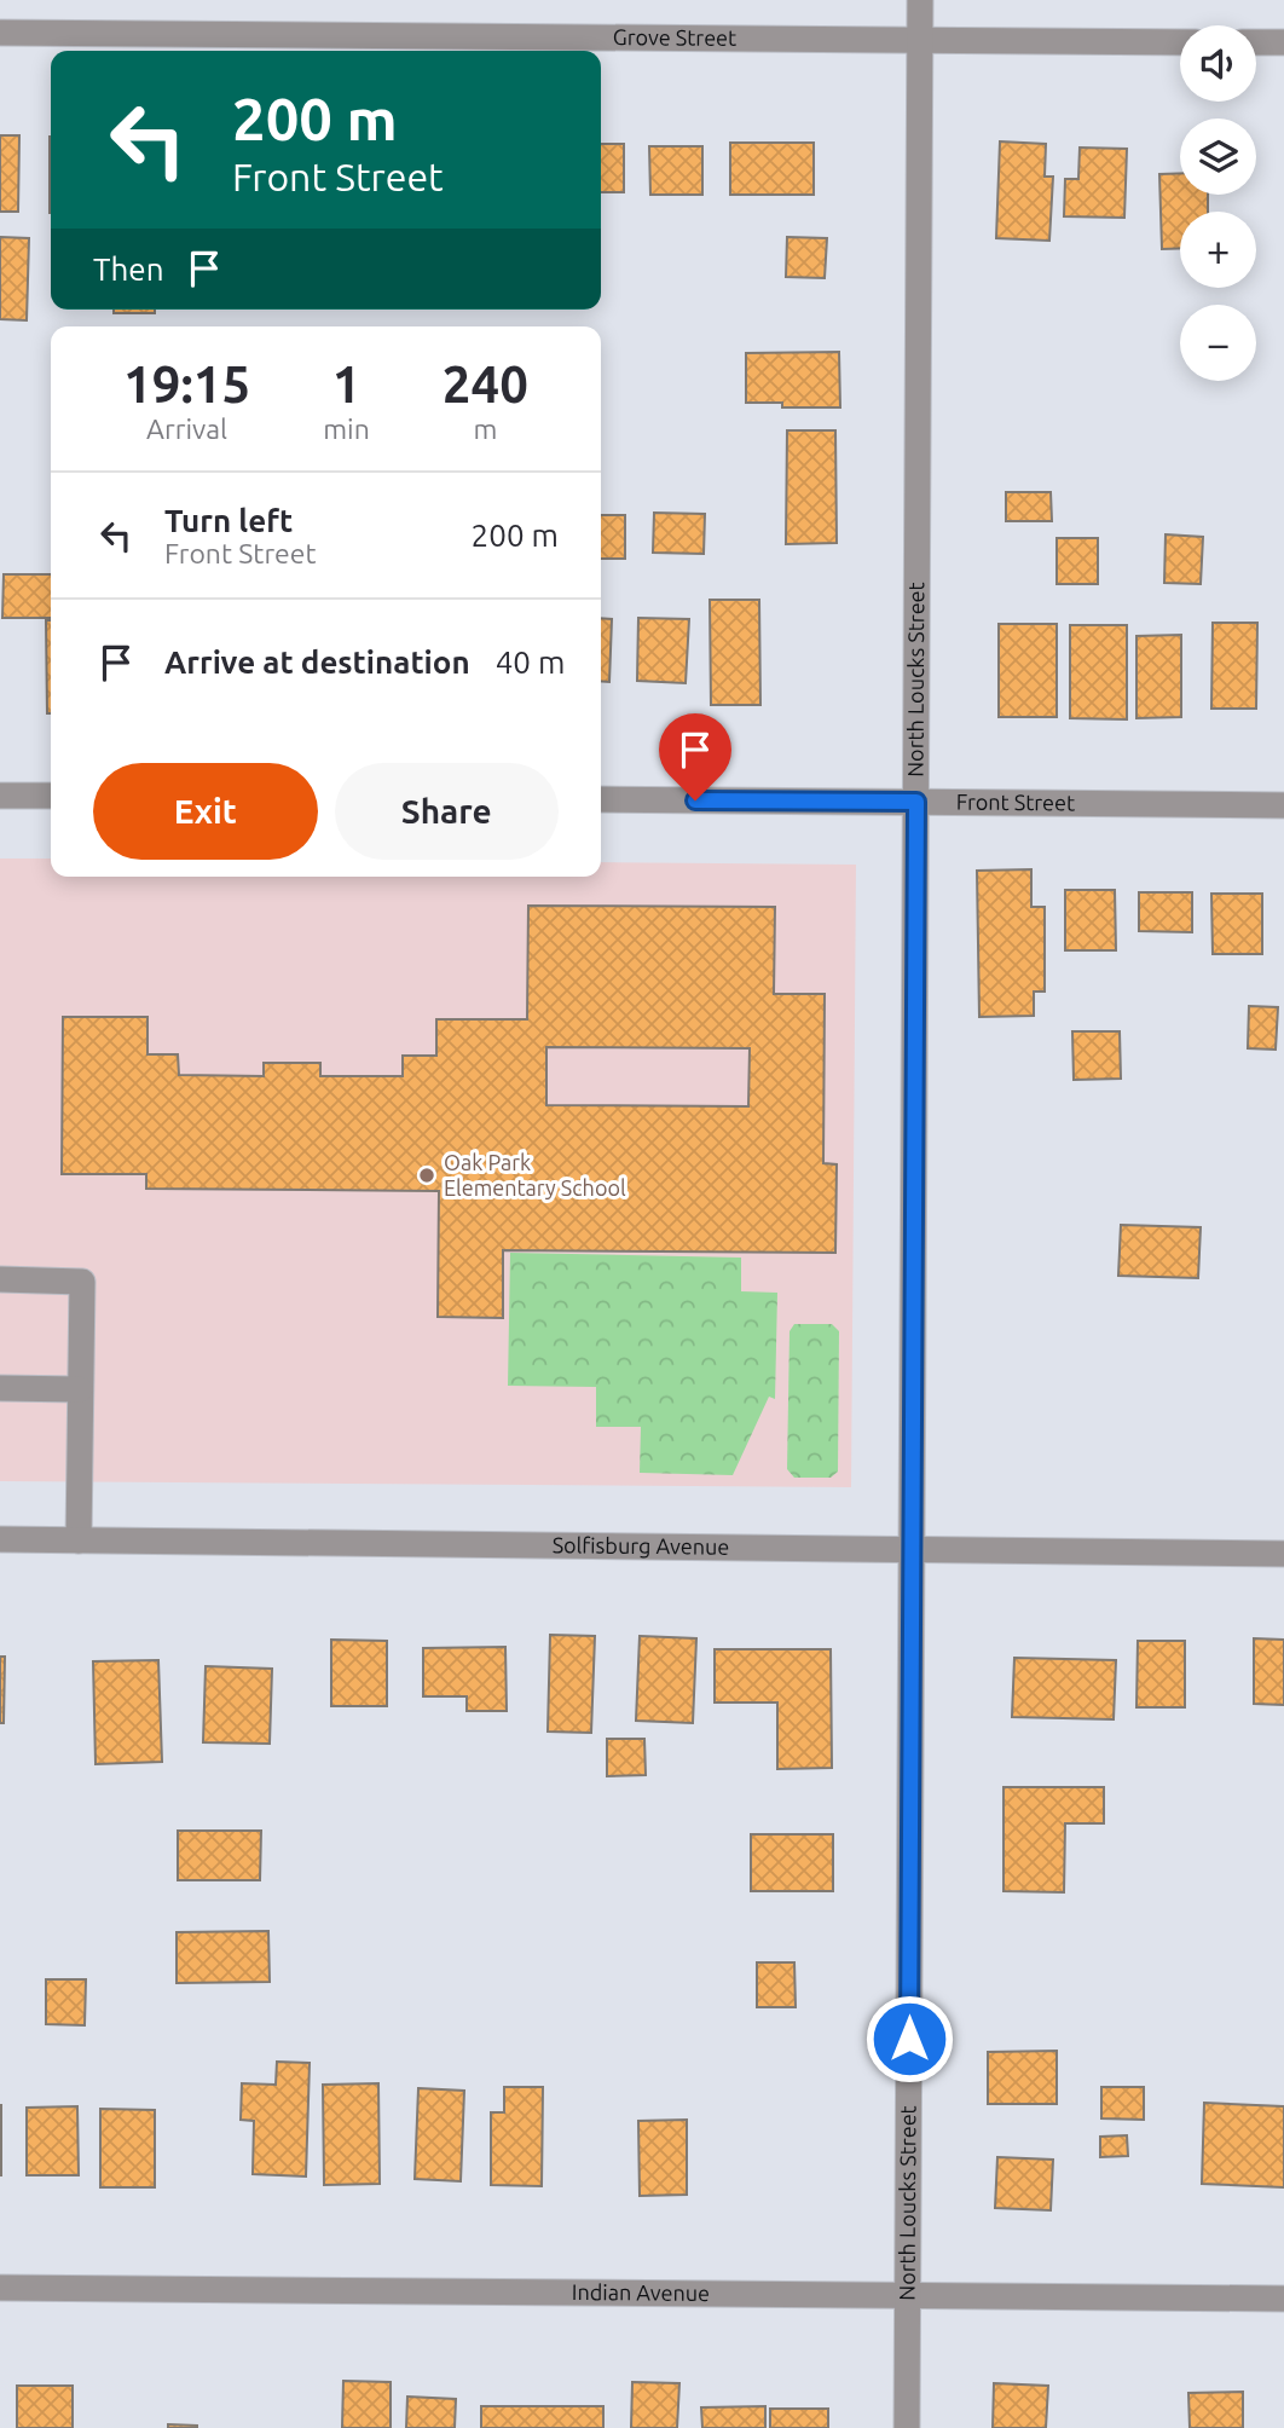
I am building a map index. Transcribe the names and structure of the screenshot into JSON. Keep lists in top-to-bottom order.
{
  "streets": {
    "street": [
      "Grove Street",
      "North Loucks Street",
      "Front Street",
      "Solfisburg Avenue",
      "Indian Avenue"
    ]
  },
  "crossings": [
    ["Grove Street", "North Loucks Street"],
    ["North Loucks Street", "Front Street"],
    ["North Loucks Street", "Solfisburg Avenue"],
    ["North Loucks Street", "Indian Avenue"]
  ],
  "places": ["Oak Park Elementary School"],
  "page": {
    "map_buttons": ["+", "−"],
    "turn": ["200 m", "Front Street"],
    "then": "Then",
    "eta": [
      "19:15",
      "Arrival",
      "1",
      "min",
      "240",
      "m"
    ],
    "list": [
      {
        "name": "Turn left",
        "note": "Front Street",
        "value": "200 m"
      },
      {
        "name": "Arrive at destination",
        "value": "40 m"
      }
    ],
    "buttons": ["Exit", "Share"]
  }
}
